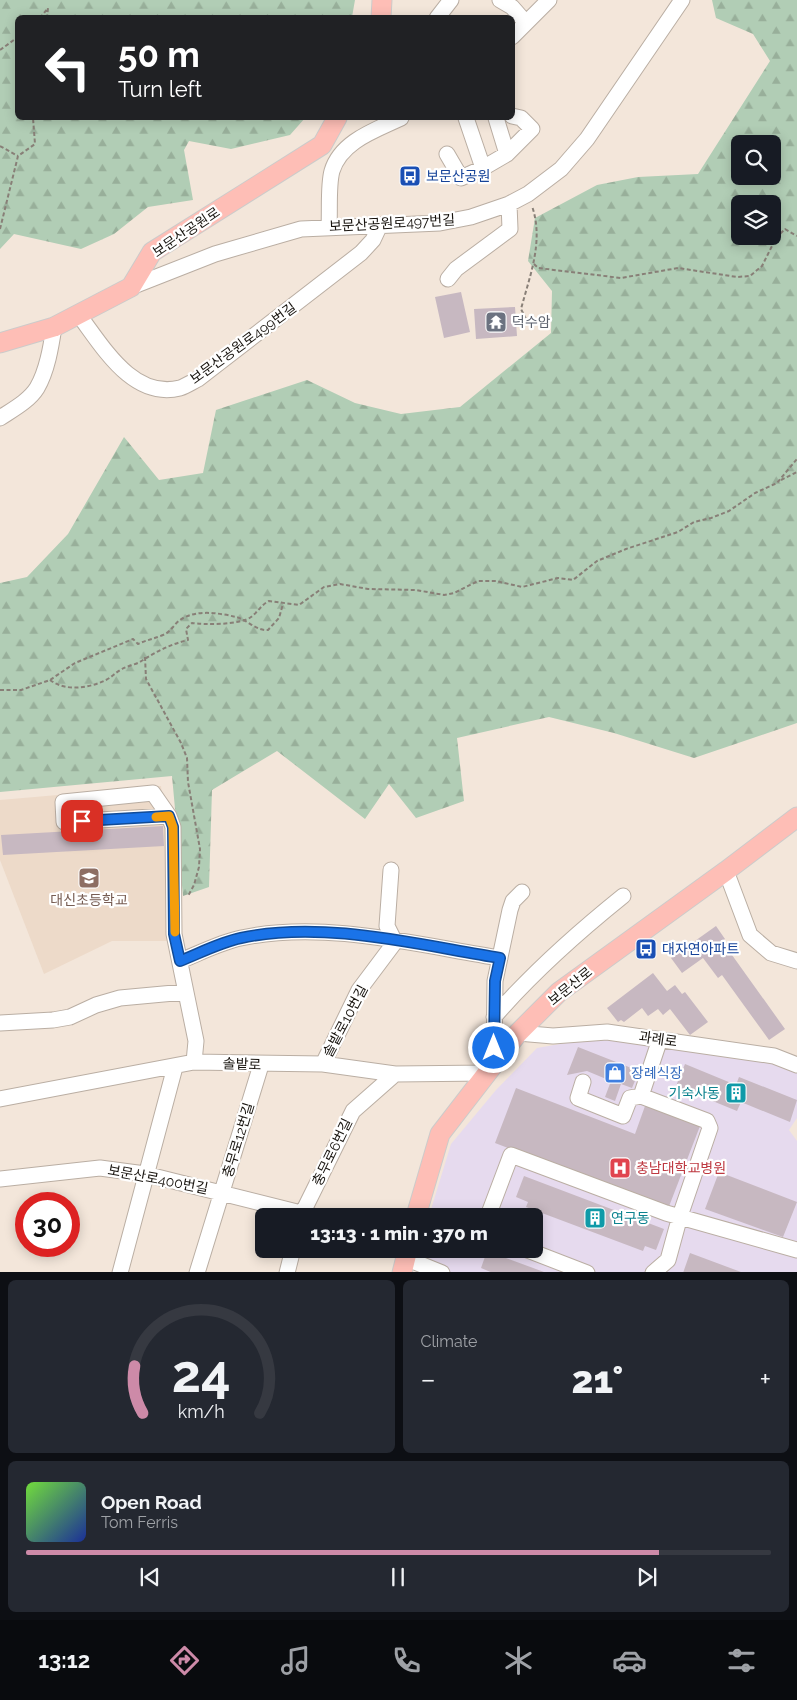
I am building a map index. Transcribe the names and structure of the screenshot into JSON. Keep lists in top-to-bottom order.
{
  "streets": {
    "main road": ["보문산공원로", "보문산로"],
    "street": [
      "보문산공원로497번길",
      "보문산공원로499번길",
      "솔밭로10번길",
      "과례로",
      "솔밭로",
      "충무로12번길",
      "충무로6번길",
      "보문산로400번길"
    ]
  },
  "crossings": [
    ["보문산공원로497번길", "보문산공원로"],
    ["보문산공원로497번길", "보문산공원로499번길"],
    ["보문산로", "과례로"],
    ["보문산로", "솔밭로"],
    ["솔밭로10번길", "솔밭로"],
    ["솔밭로", "충무로12번길"],
    ["솔밭로", "충무로6번길"],
    ["충무로12번길", "보문산로400번길"]
  ],
  "places": {
    "bus stop": ["보문산공원", "대자연아파트"],
    "temple": ["덕수암"],
    "school or university": ["대신초등학교"],
    "shop": ["장례식장"],
    "building": ["기숙사동", "연구동"],
    "hospital": ["충남대학교병원"]
  },
  "page": {
    "turn": ["50 m", "Turn left"],
    "limit": "30",
    "trip": "13:13 · 1 min · 370 m",
    "tile": "Climate",
    "heat": ["−", "21°", "+"],
    "song": ["Open Road", "Tom Ferris"],
    "tabs": "13:12",
    "gauge": ["24", "km/h"]
  }
}
